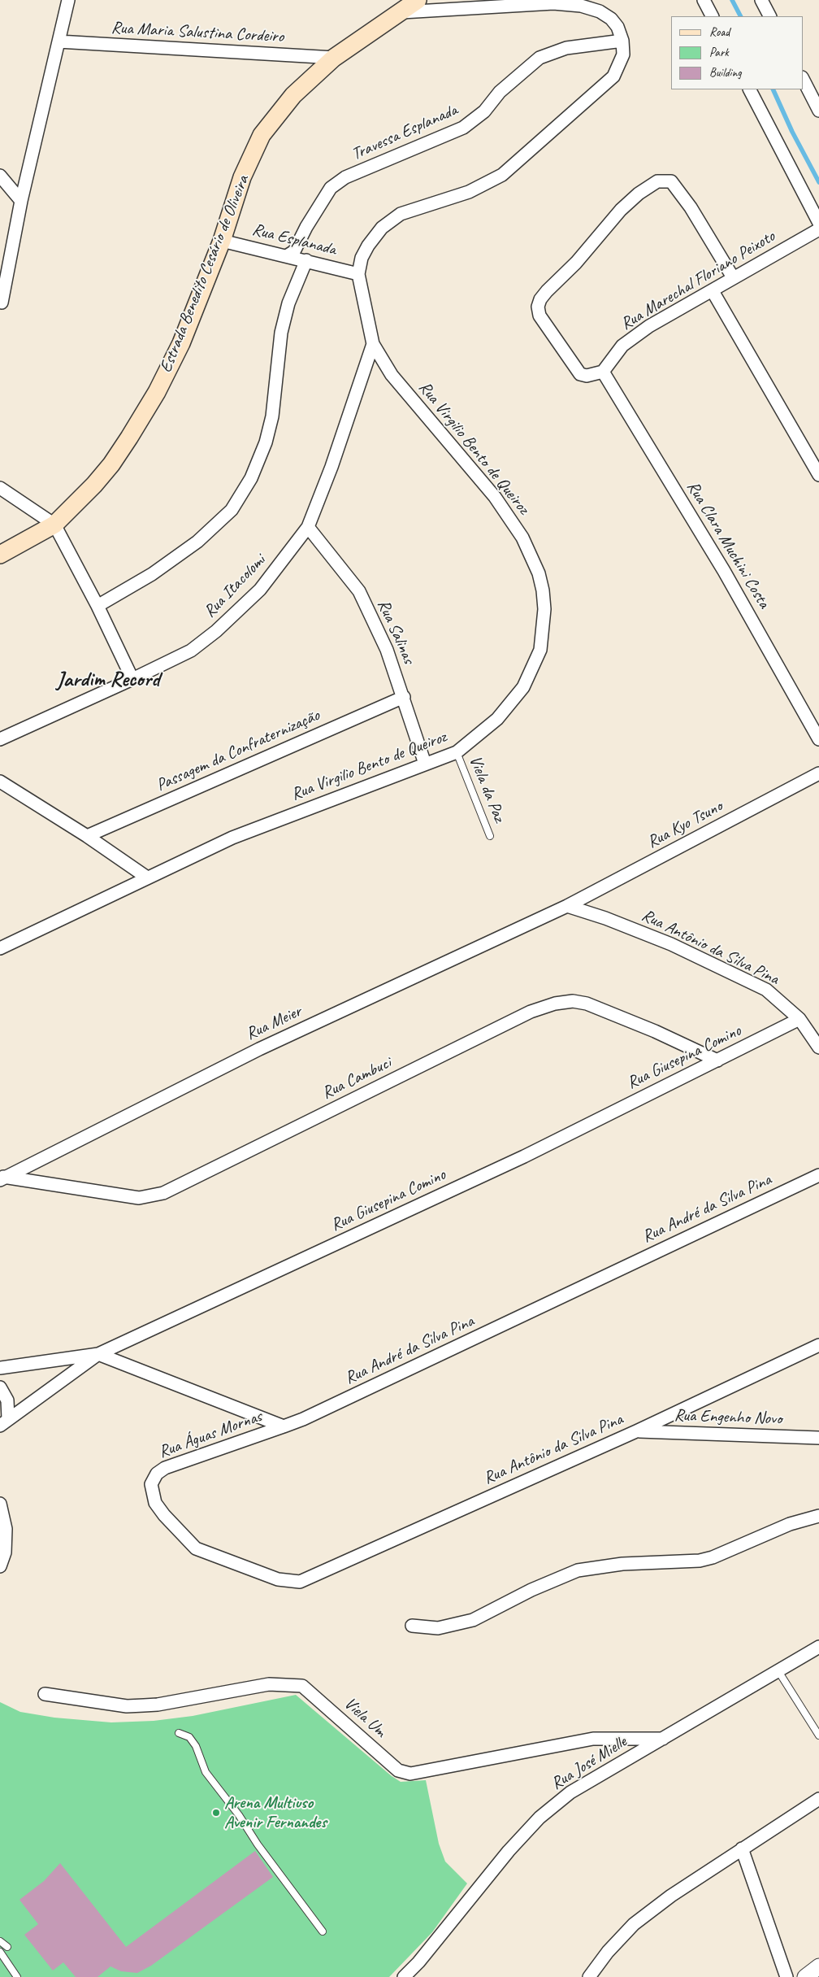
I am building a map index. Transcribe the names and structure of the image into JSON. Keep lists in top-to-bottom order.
{
  "streets": {
    "main road": ["Estrada Benedito Cesário de Oliveira"],
    "street": [
      "Rua Maria Salustina Cordeiro",
      "Travessa Esplanada",
      "Rua Esplanada",
      "Rua Marechal Floriano Peixoto",
      "Rua Virgilio Bento de Queiroz",
      "Rua Clara Muchini Costa",
      "Rua Itacolomi",
      "Rua Salinas",
      "Passagem da Confraternização",
      "Rua Kyo Tsuno",
      "Rua Antônio da Silva Pina",
      "Rua Meier",
      "Rua Giusepina Comino",
      "Rua Cambuci",
      "Rua André da Silva Pina",
      "Rua Engenho Novo",
      "Rua Águas Mornas",
      "Viela Um",
      "Rua José Mielle"
    ],
    "lane": ["Viela da Paz"]
  },
  "crossings": [
    ["Rua Maria Salustina Cordeiro", "Estrada Benedito Cesário de Oliveira"],
    ["Travessa Esplanada", "Rua Esplanada"],
    ["Travessa Esplanada", "Rua Virgilio Bento de Queiroz"],
    ["Rua Esplanada", "Estrada Benedito Cesário de Oliveira"],
    ["Rua Esplanada", "Rua Virgilio Bento de Queiroz"],
    ["Rua Marechal Floriano Peixoto", "Rua Clara Muchini Costa"],
    ["Rua Virgilio Bento de Queiroz", "Rua Itacolomi"],
    ["Rua Virgilio Bento de Queiroz", "Rua Salinas"],
    ["Rua Virgilio Bento de Queiroz", "Viela da Paz"],
    ["Rua Itacolomi", "Rua Salinas"],
    ["Rua Salinas", "Passagem da Confraternização"],
    ["Rua Kyo Tsuno", "Rua Antônio da Silva Pina"],
    ["Rua Kyo Tsuno", "Rua Meier"],
    ["Rua Antônio da Silva Pina", "Rua Meier"],
    ["Rua Antônio da Silva Pina", "Rua Giusepina Comino"],
    ["Rua Antônio da Silva Pina", "Rua Engenho Novo"],
    ["Rua Antônio da Silva Pina", "Rua Águas Mornas"],
    ["Rua Meier", "Rua Cambuci"],
    ["Rua Giusepina Comino", "Rua Cambuci"],
    ["Rua André da Silva Pina", "Rua Águas Mornas"],
    ["Viela Um", "Rua José Mielle"]
  ],
  "districts": ["Jardim Record"],
  "places": ["Arena Multiuso Avenir Fernandes"],
  "legend": ["Road", "Park", "Building"]
}
